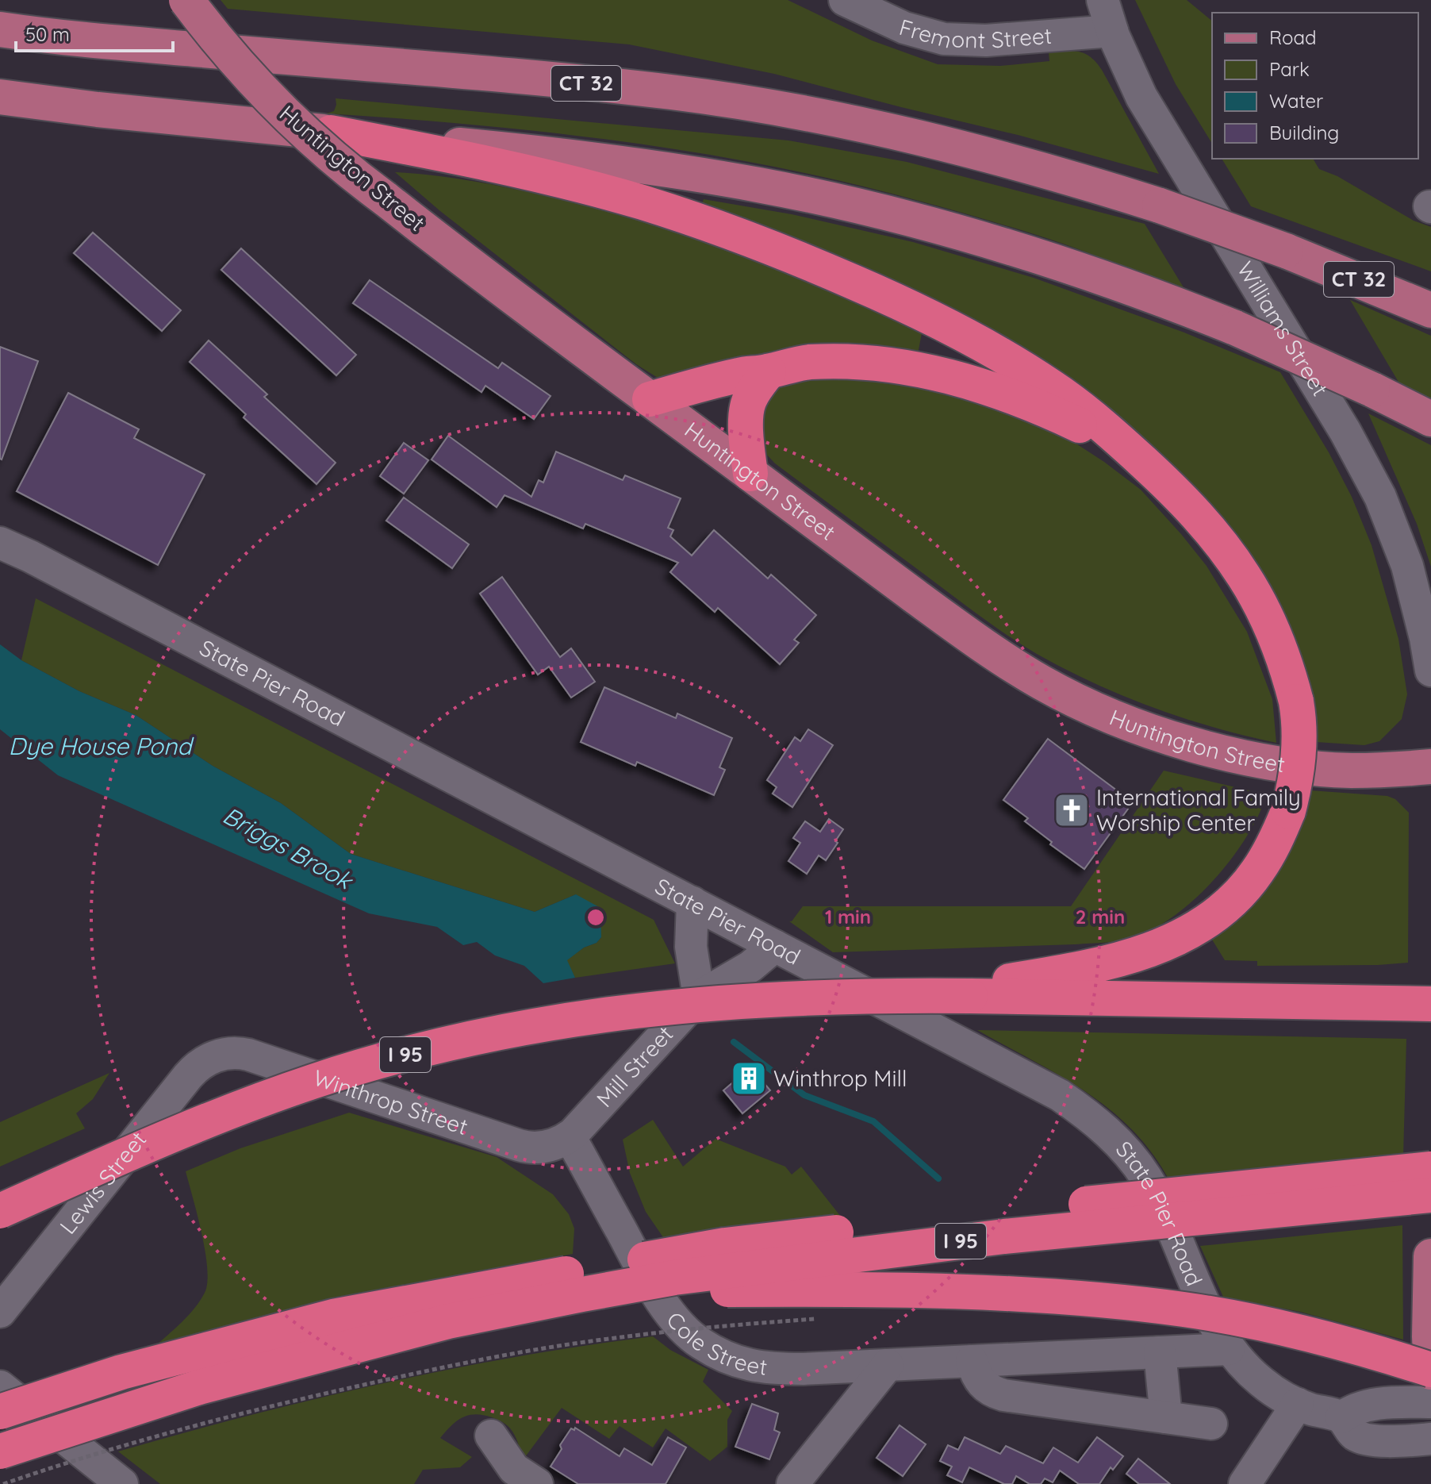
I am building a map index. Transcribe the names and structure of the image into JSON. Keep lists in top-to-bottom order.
{
  "streets": {
    "highway": ["I 95"],
    "main road": ["CT 32", "Huntington Street"],
    "street": [
      "Fremont Street",
      "Williams Street",
      "State Pier Road",
      "Mill Street",
      "Winthrop Street",
      "Lewis Street",
      "Cole Street"
    ]
  },
  "crossings": [
    ["Fremont Street", "Williams Street"],
    ["State Pier Road", "Mill Street"],
    ["State Pier Road", "Cole Street"],
    ["Mill Street", "Winthrop Street"],
    ["Mill Street", "Cole Street"],
    ["Winthrop Street", "Lewis Street"],
    ["Winthrop Street", "Cole Street"]
  ],
  "water": ["Dye House Pond", "Briggs Brook"],
  "places": {
    "church": ["International Family Worship Center"],
    "building": ["Winthrop Mill"]
  },
  "legend": [
    "Road",
    "Park",
    "Water",
    "Building"
  ],
  "scale_bar": "50 m",
  "rings": ["1 min", "2 min"]
}
